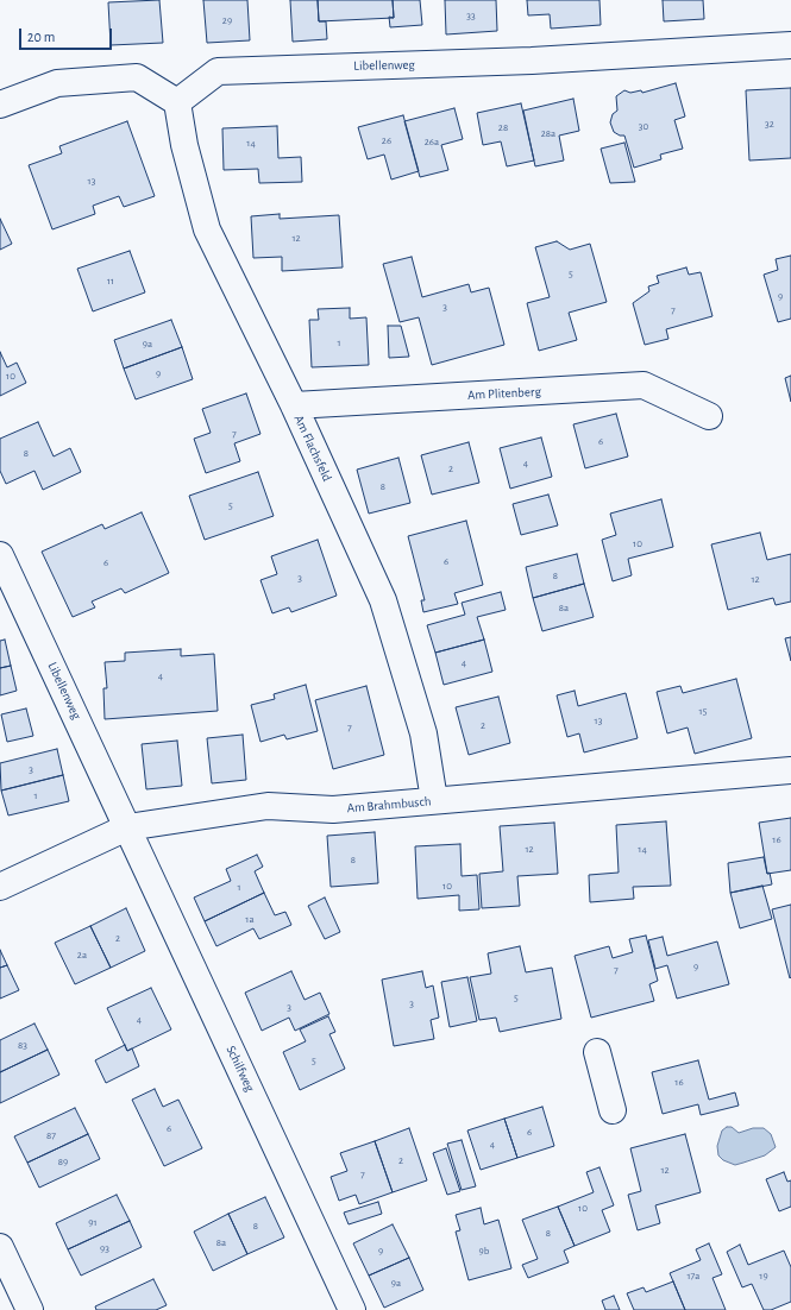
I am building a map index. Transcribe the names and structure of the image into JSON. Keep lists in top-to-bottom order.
{
  "streets": {
    "street": [
      "Libellenweg",
      "Am Plitenberg",
      "Am Flachsfeld",
      "Am Brahmbusch",
      "Schilfweg"
    ]
  },
  "crossings": [
    ["Libellenweg", "Am Flachsfeld"],
    ["Libellenweg", "Am Brahmbusch"],
    ["Libellenweg", "Schilfweg"],
    ["Am Plitenberg", "Am Flachsfeld"],
    ["Am Flachsfeld", "Am Brahmbusch"],
    ["Am Brahmbusch", "Schilfweg"]
  ],
  "house_numbers": [
    "33",
    "29",
    "32",
    "30",
    "28",
    "28a",
    "26",
    "26a",
    "14",
    "13",
    "12",
    "5",
    "11",
    "9",
    "3",
    "7",
    "1",
    "9a",
    "9",
    "10",
    "7",
    "6",
    "8",
    "4",
    "2",
    "8",
    "5",
    "10",
    "6",
    "6",
    "8",
    "3",
    "12",
    "8a",
    "4",
    "4",
    "15",
    "13",
    "2",
    "7",
    "3",
    "1",
    "16",
    "12",
    "14",
    "8",
    "10",
    "1",
    "1a",
    "2",
    "2a",
    "9",
    "7",
    "5",
    "3",
    "3",
    "4",
    "83",
    "5",
    "16",
    "6",
    "6",
    "87",
    "4",
    "2",
    "89",
    "12",
    "7",
    "10",
    "91",
    "8",
    "8",
    "8a",
    "93",
    "9",
    "9b",
    "17a",
    "19",
    "9a"
  ],
  "scale_bar": "20 m"
}
